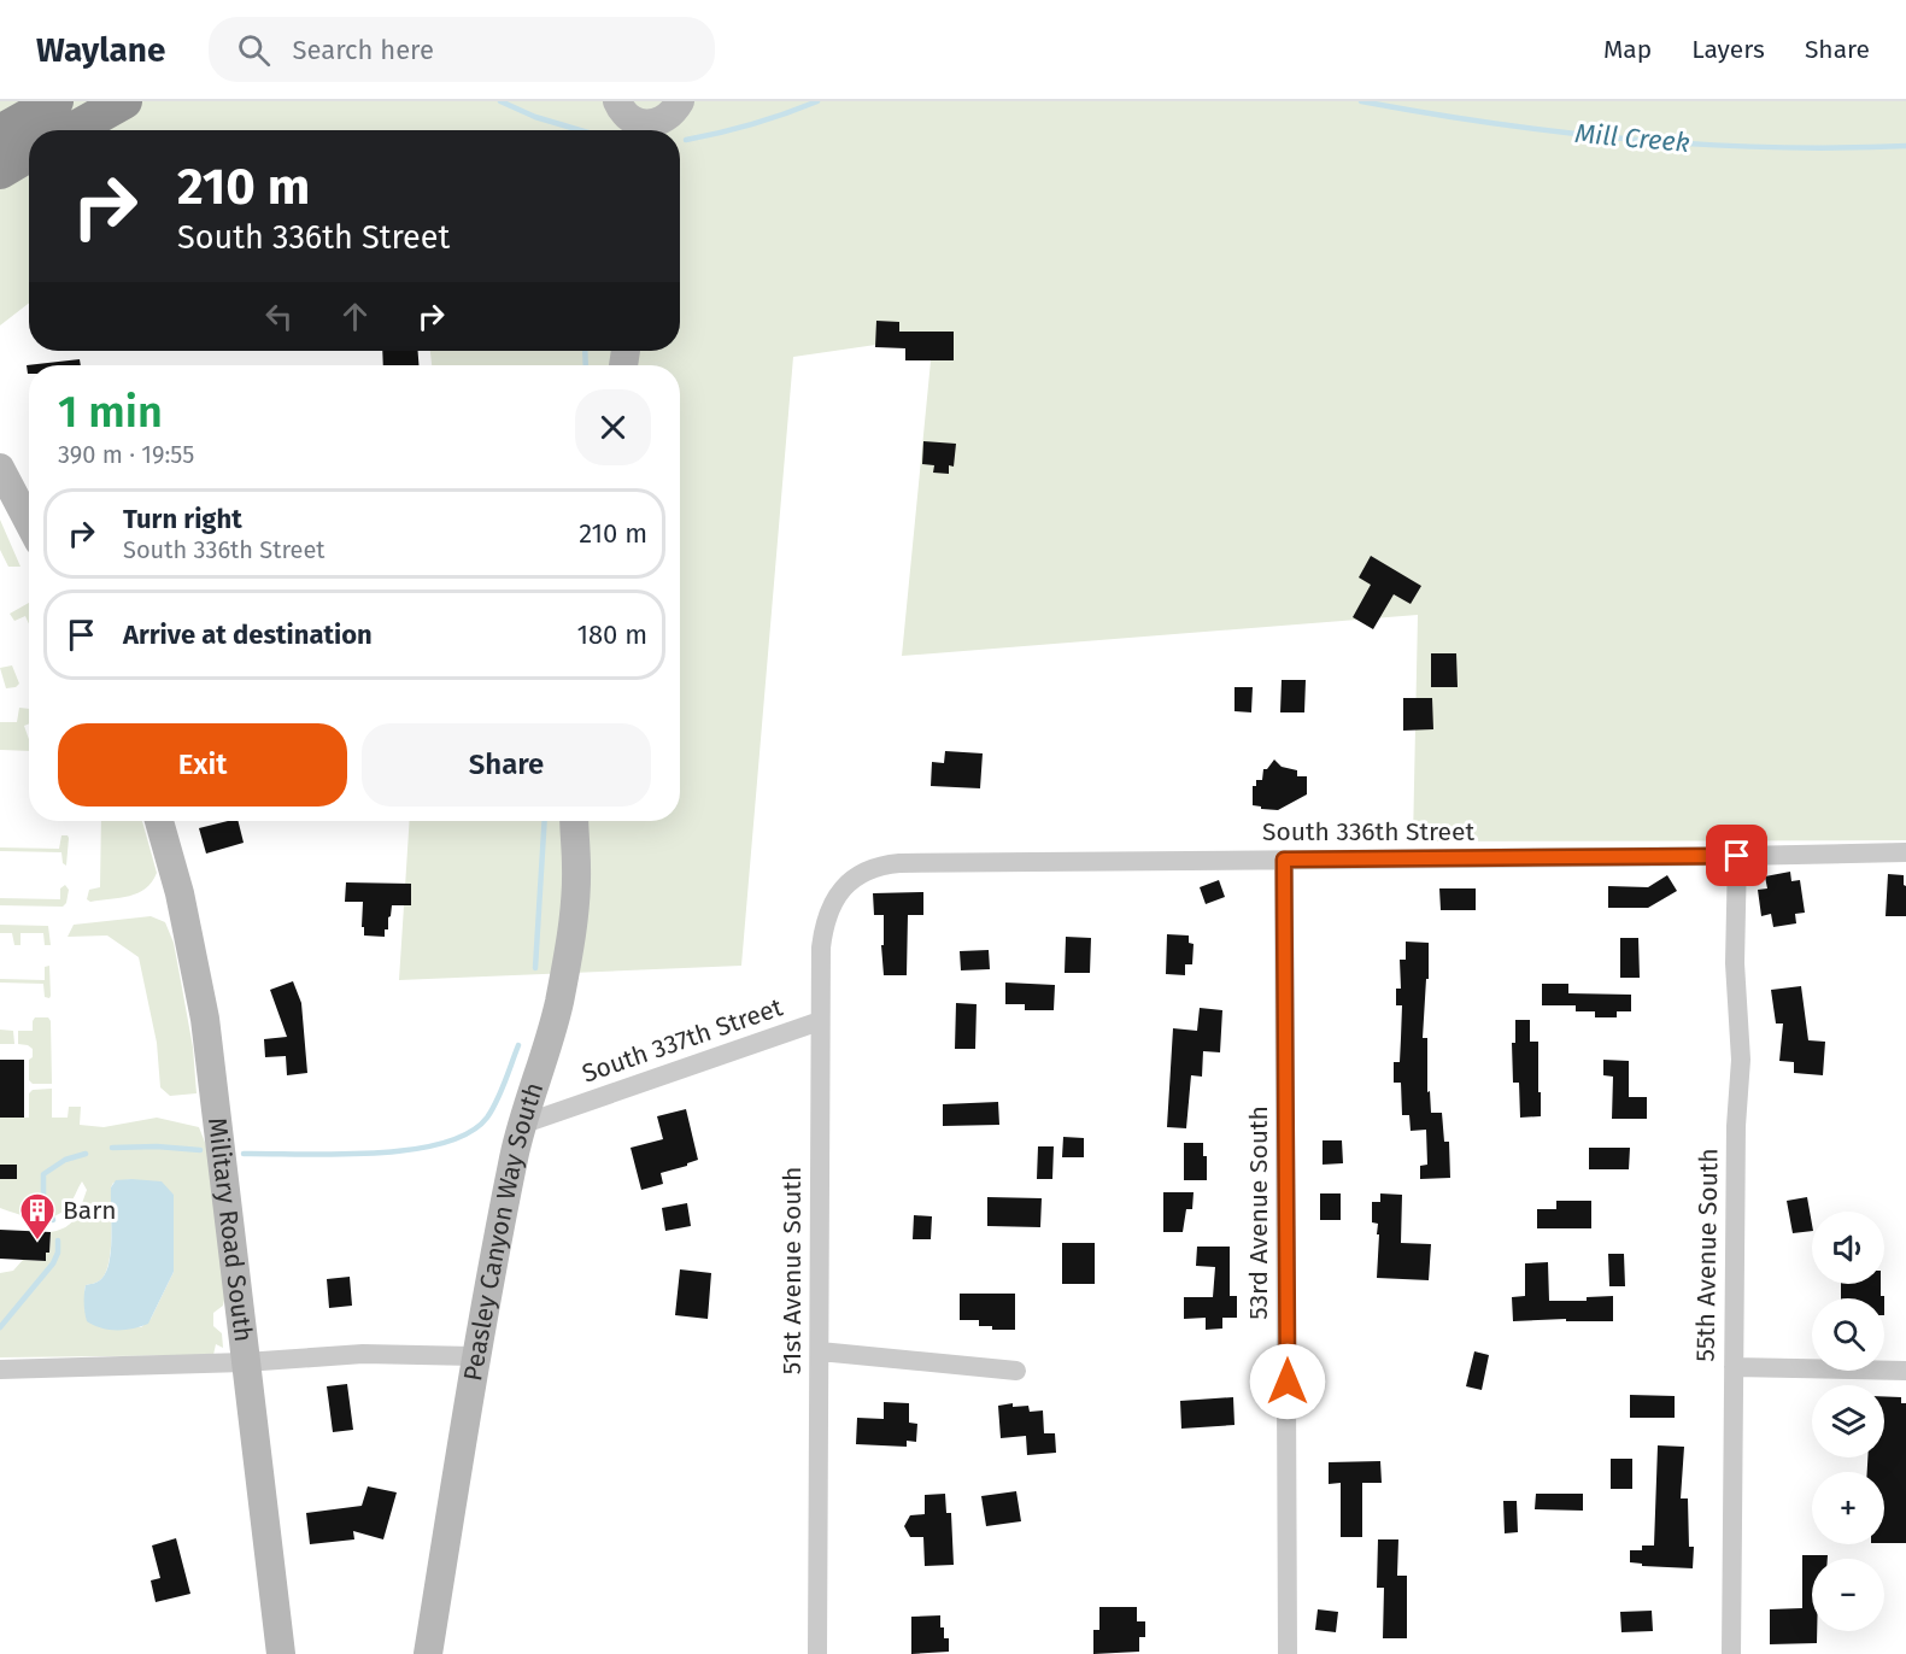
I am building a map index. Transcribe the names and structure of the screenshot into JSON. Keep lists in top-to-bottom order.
{
  "streets": {
    "main road": ["Military Road South", "Peasley Canyon Way South"],
    "street": [
      "South 336th Street",
      "South 337th Street",
      "53rd Avenue South",
      "55th Avenue South",
      "51st Avenue South"
    ]
  },
  "crossings": [
    ["South 336th Street", "53rd Avenue South"],
    ["South 336th Street", "55th Avenue South"],
    ["South 336th Street", "51st Avenue South"],
    ["South 337th Street", "Peasley Canyon Way South"],
    ["South 337th Street", "51st Avenue South"]
  ],
  "water": ["Mill Creek"],
  "places": {
    "building": ["Barn"]
  },
  "page": {
    "header": "Waylane",
    "search": "Search here",
    "nav": ["Map", "Layers", "Share"],
    "turn": ["210 m", "South 336th Street"],
    "heading": ["1 min", "390 m · 19:55"],
    "list": [
      {
        "name": "Turn right",
        "note": "South 336th Street",
        "value": "210 m"
      },
      {
        "name": "Arrive at destination",
        "value": "180 m"
      }
    ],
    "buttons": ["Exit", "Share"],
    "map_buttons": ["+", "−"]
  }
}
